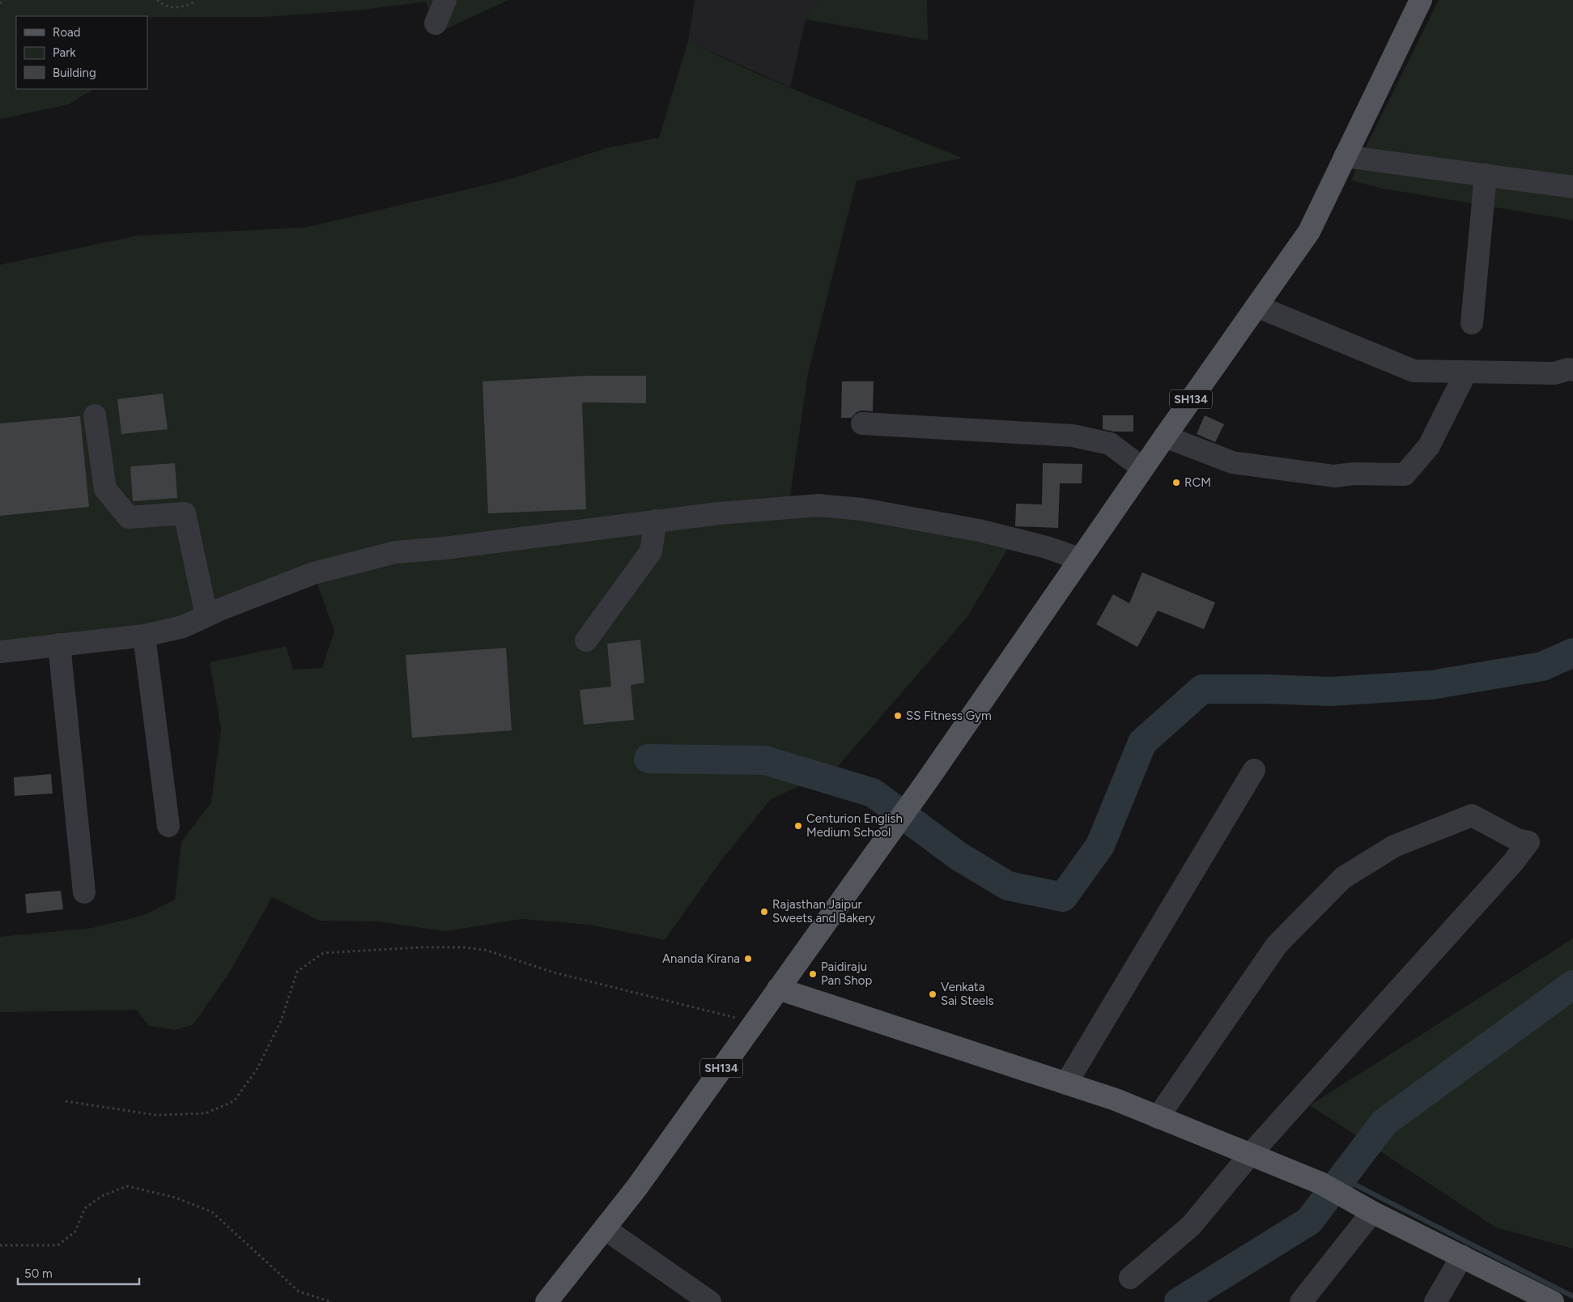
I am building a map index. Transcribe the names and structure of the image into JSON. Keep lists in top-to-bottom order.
{
  "streets": {
    "main road": ["SH134"]
  },
  "places": [
    "RCM",
    "SS Fitness Gym",
    "Centurion English Medium School",
    "Rajasthan Jaipur Sweets and Bakery",
    "Ananda Kirana",
    "Paidiraju Pan Shop",
    "Venkata Sai Steels"
  ],
  "legend": ["Road", "Park", "Building"],
  "scale_bar": "50 m"
}
